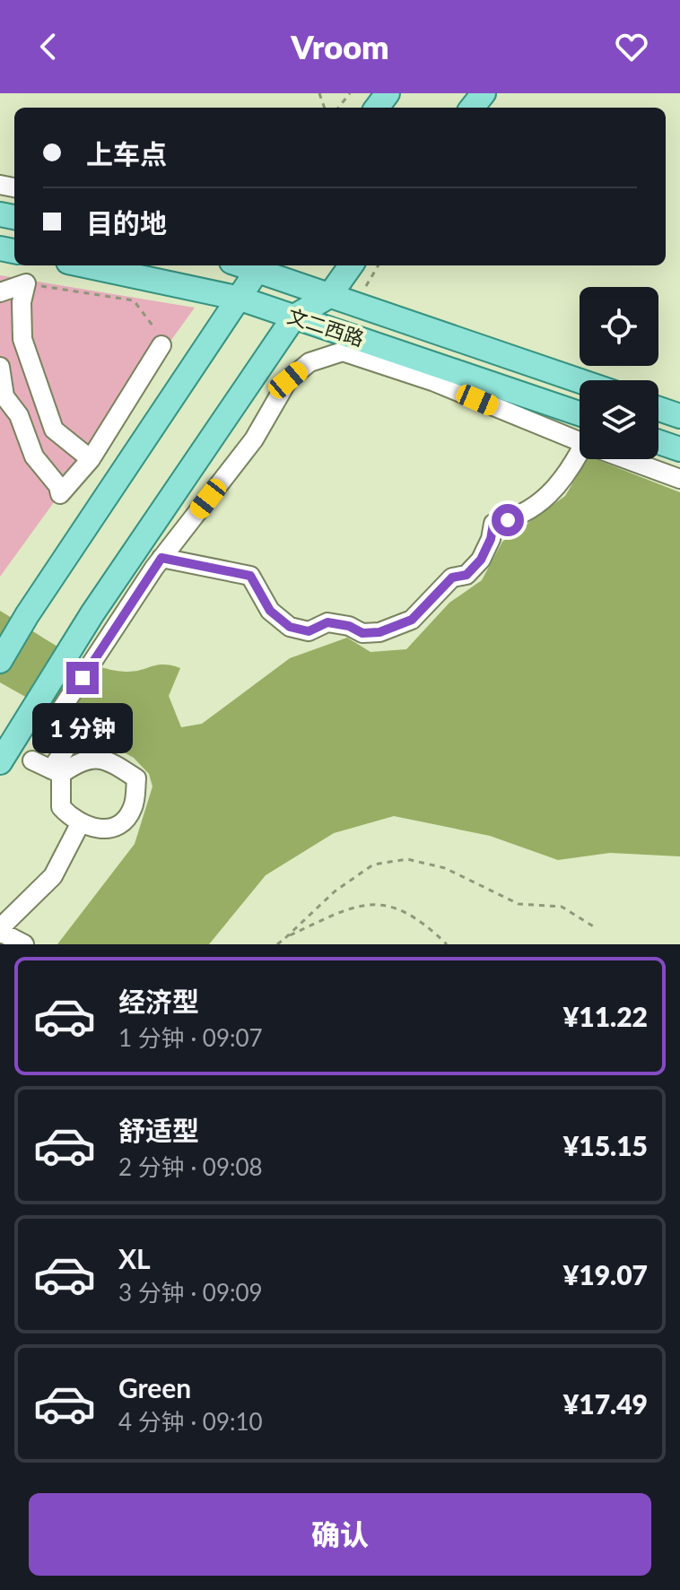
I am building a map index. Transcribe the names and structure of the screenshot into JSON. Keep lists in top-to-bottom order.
{
  "streets": {
    "main road": ["文二西路"]
  },
  "page": {
    "header": "Vroom",
    "banner": ["上车点", "目的地"],
    "bubble": "1 分钟",
    "list": [
      {
        "name": "经济型",
        "note": "1 分钟 · 09:07",
        "value": "¥11.22"
      },
      {
        "name": "舒适型",
        "note": "2 分钟 · 09:08",
        "value": "¥15.15"
      },
      {
        "name": "XL",
        "note": "3 分钟 · 09:09",
        "value": "¥19.07"
      },
      {
        "name": "Green",
        "note": "4 分钟 · 09:10",
        "value": "¥17.49"
      }
    ],
    "buttons": "确认"
  }
}
